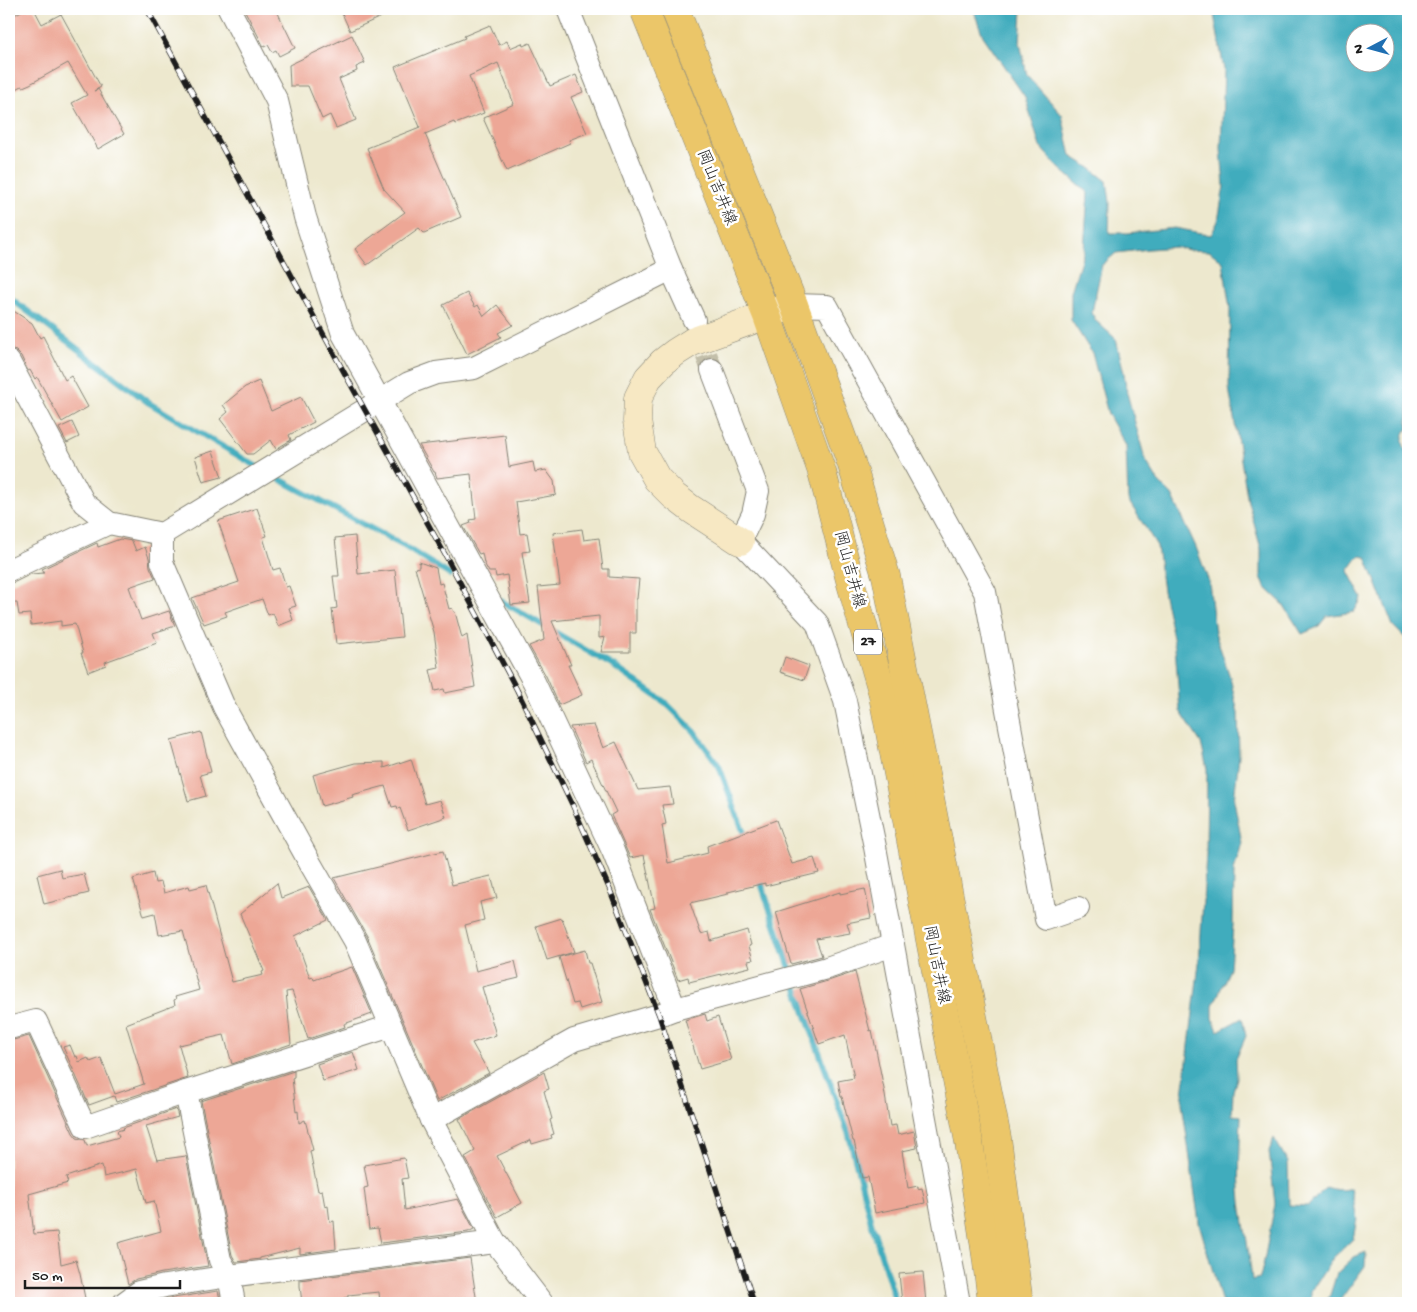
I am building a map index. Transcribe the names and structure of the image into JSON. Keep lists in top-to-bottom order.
{
  "streets": {
    "main road": ["岡山吉井線", "27"]
  },
  "scale_bar": "50 m",
  "north": "left"
}
